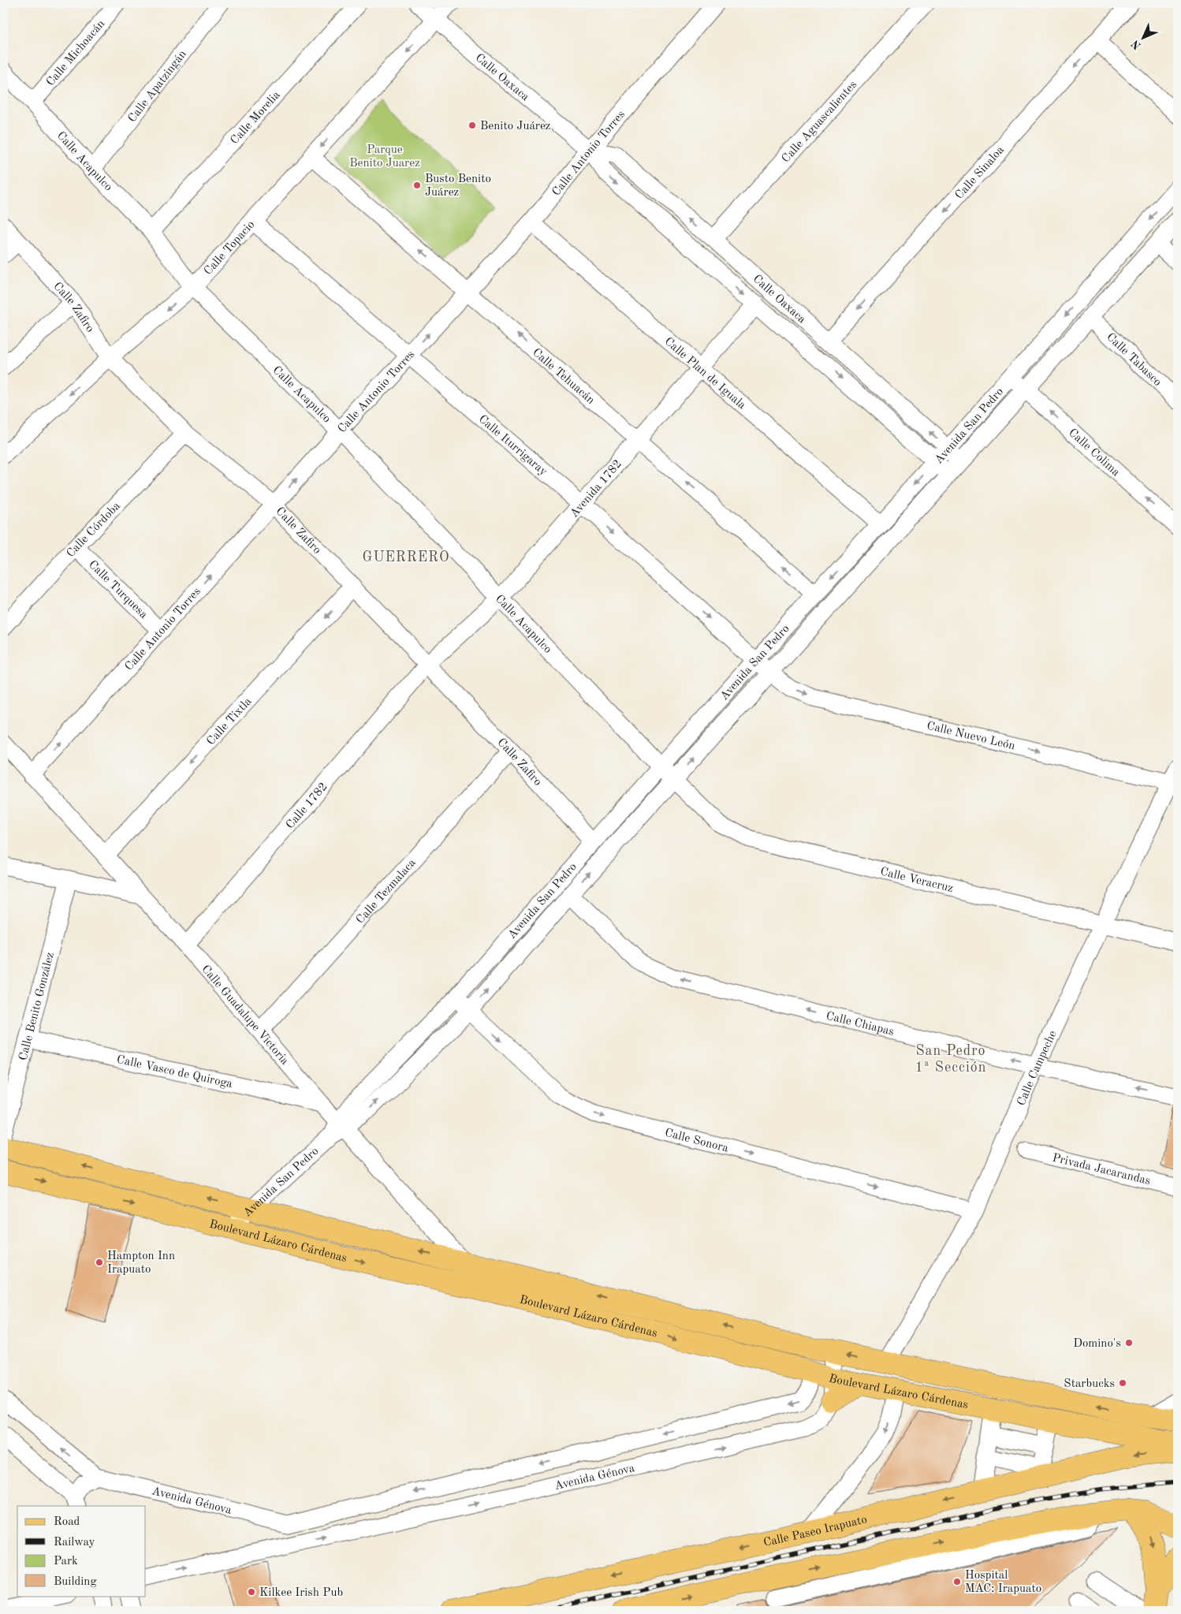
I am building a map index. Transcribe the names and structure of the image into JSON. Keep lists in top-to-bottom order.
{
  "streets": {
    "main road": ["Boulevard Lázaro Cárdenas", "Calle Paseo Irapuato"],
    "street": [
      "Calle Michoacán",
      "Calle Oaxaca",
      "Calle Apatzingán",
      "Calle Morelia",
      "Calle Aguascalientes",
      "Calle Antonio Torres",
      "Calle Acapulco",
      "Calle Sinaloa",
      "Calle Topacio",
      "Calle Zafiro",
      "Calle Tabasco",
      "Calle Plan de Iguala",
      "Calle Tehuacán",
      "Avenida San Pedro",
      "Calle Iturrigaray",
      "Calle Colima",
      "Avenida 1782",
      "Calle Córdoba",
      "Calle Turquesa",
      "Calle Tixtla",
      "Calle Nuevo León",
      "Calle 1782",
      "Calle Veracruz",
      "Calle Tezmalaca",
      "Calle Benito González",
      "Calle Guadalupe Victoria",
      "Calle Chiapas",
      "Calle Campeche",
      "Calle Vasco de Quiroga",
      "Calle Sonora",
      "Privada Jacarandas",
      "Avenida Génova"
    ]
  },
  "crossings": [
    ["Calle Michoacán", "Calle Acapulco"],
    ["Calle Oaxaca", "Calle Aguascalientes"],
    ["Calle Oaxaca", "Calle Antonio Torres"],
    ["Calle Oaxaca", "Calle Sinaloa"],
    ["Calle Oaxaca", "Calle Topacio"],
    ["Calle Oaxaca", "Avenida San Pedro"],
    ["Calle Oaxaca", "Avenida 1782"],
    ["Calle Apatzingán", "Calle Acapulco"],
    ["Calle Morelia", "Calle Acapulco"],
    ["Calle Antonio Torres", "Calle Acapulco"],
    ["Calle Antonio Torres", "Calle Zafiro"],
    ["Calle Antonio Torres", "Calle Plan de Iguala"],
    ["Calle Antonio Torres", "Calle Tehuacán"],
    ["Calle Antonio Torres", "Calle Iturrigaray"],
    ["Calle Antonio Torres", "Calle Turquesa"],
    ["Calle Antonio Torres", "Calle Guadalupe Victoria"],
    ["Calle Acapulco", "Calle Topacio"],
    ["Calle Acapulco", "Avenida San Pedro"],
    ["Calle Acapulco", "Avenida 1782"],
    ["Calle Acapulco", "Calle Veracruz"],
    ["Calle Topacio", "Calle Zafiro"],
    ["Calle Topacio", "Calle Tehuacán"],
    ["Calle Topacio", "Calle Iturrigaray"],
    ["Calle Zafiro", "Avenida San Pedro"],
    ["Calle Zafiro", "Avenida 1782"],
    ["Calle Zafiro", "Calle Córdoba"],
    ["Calle Zafiro", "Calle Tixtla"],
    ["Calle Zafiro", "Calle 1782"],
    ["Calle Zafiro", "Calle Tezmalaca"],
    ["Calle Tabasco", "Avenida San Pedro"],
    ["Calle Plan de Iguala", "Avenida San Pedro"],
    ["Calle Plan de Iguala", "Avenida 1782"],
    ["Calle Tehuacán", "Avenida San Pedro"],
    ["Calle Tehuacán", "Avenida 1782"],
    ["Avenida San Pedro", "Calle Iturrigaray"],
    ["Avenida San Pedro", "Calle Colima"],
    ["Avenida San Pedro", "Calle Nuevo León"],
    ["Avenida San Pedro", "Calle Veracruz"],
    ["Avenida San Pedro", "Calle Guadalupe Victoria"],
    ["Avenida San Pedro", "Calle Chiapas"],
    ["Avenida San Pedro", "Calle Sonora"],
    ["Avenida San Pedro", "Boulevard Lázaro Cárdenas"],
    ["Calle Iturrigaray", "Avenida 1782"],
    ["Calle Iturrigaray", "Calle Nuevo León"],
    ["Avenida 1782", "Calle 1782"],
    ["Calle Córdoba", "Calle Turquesa"],
    ["Calle Tixtla", "Calle Guadalupe Victoria"],
    ["Calle Nuevo León", "Calle Campeche"],
    ["Calle 1782", "Calle Guadalupe Victoria"],
    ["Calle Veracruz", "Calle Campeche"],
    ["Calle Tezmalaca", "Calle Guadalupe Victoria"],
    ["Calle Benito González", "Calle Vasco de Quiroga"],
    ["Calle Guadalupe Victoria", "Calle Vasco de Quiroga"],
    ["Calle Guadalupe Victoria", "Boulevard Lázaro Cárdenas"],
    ["Calle Chiapas", "Calle Campeche"],
    ["Calle Campeche", "Calle Sonora"],
    ["Calle Campeche", "Boulevard Lázaro Cárdenas"],
    ["Boulevard Lázaro Cárdenas", "Avenida Génova"]
  ],
  "one_way": [
    "Calle Antonio Torres",
    "Calle Sinaloa",
    "Calle Topacio",
    "Calle Tehuacán",
    "Calle Colima",
    "Calle Tixtla",
    "Calle Nuevo León",
    "Calle Chiapas",
    "Calle Sonora"
  ],
  "districts": ["GUERRERO", "San Pedro 1ª Sección"],
  "parks": ["Parque Benito Juarez"],
  "places": [
    "Benito Juárez",
    "Busto Benito Juárez",
    "Hampton Inn Irapuato",
    "Domino's",
    "Starbucks",
    "Hospital MAC: Irapuato",
    "Kilkee Irish Pub"
  ],
  "legend": [
    "Road",
    "Railway",
    "Park",
    "Building"
  ],
  "north": "bottom left"
}
